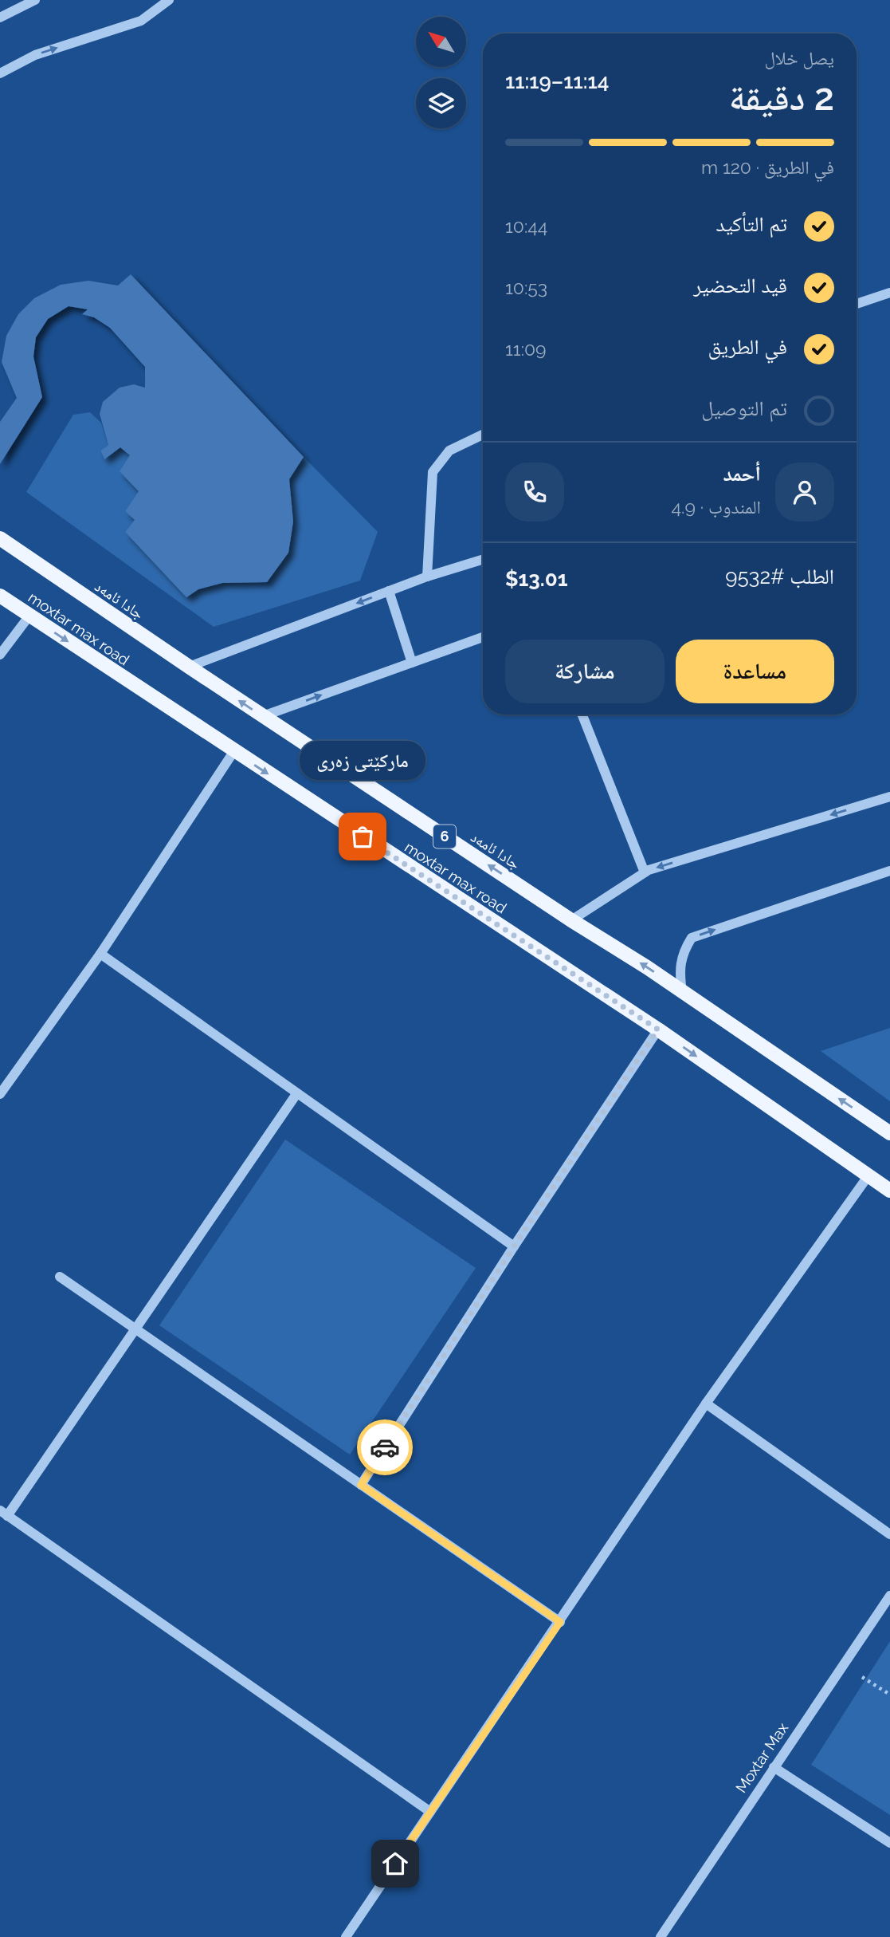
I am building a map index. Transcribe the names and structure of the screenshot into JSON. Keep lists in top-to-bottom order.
{
  "streets": {
    "main road": ["جادا ئامەد", "moxtar max road", "6"],
    "street": ["Moxtar Max"]
  },
  "one_way": ["جادا ئامەد", "moxtar max road"],
  "places": ["مارکێتی زەری"],
  "north": "top left",
  "page": {
    "heading": ["2 دقيقة", "يصل خلال", "11:14–11:19"],
    "panel": [
      "أحمد",
      "المندوب · 4.9",
      "الطلب #9532",
      "$13.01"
    ],
    "bar": "في الطريق · 120 m",
    "list": [
      ["تم التأكيد", "10:44"],
      ["قيد التحضير", "10:53"],
      ["في الطريق", "11:09"],
      "تم التوصيل"
    ],
    "buttons": ["مساعدة", "مشاركة"],
    "bubble": "مارکێتی زەری"
  }
}
